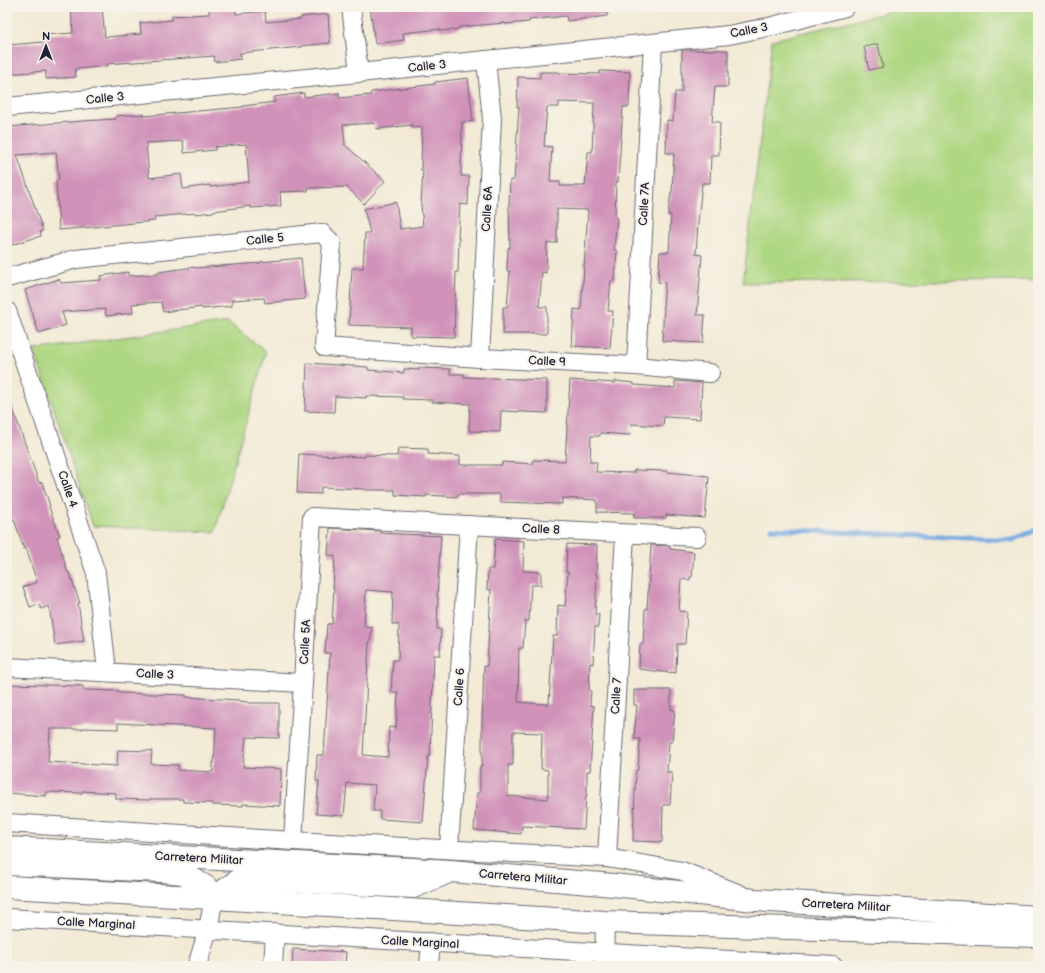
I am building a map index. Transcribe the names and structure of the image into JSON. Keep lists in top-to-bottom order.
{
  "streets": {
    "main road": ["Carretera Militar"],
    "street": [
      "Calle 3",
      "Calle 7A",
      "Calle 6A",
      "Calle 5",
      "Calle 9",
      "Calle 4",
      "Calle 8",
      "Calle 5A",
      "Calle 6",
      "Calle 7",
      "Calle Marginal"
    ]
  },
  "crossings": [
    ["Calle 3", "Calle 7A"],
    ["Calle 3", "Calle 6A"],
    ["Calle 3", "Calle 4"],
    ["Calle 3", "Calle 5A"],
    ["Calle 7A", "Calle 9"],
    ["Calle 6A", "Calle 9"],
    ["Calle 5", "Calle 9"],
    ["Calle 8", "Calle 5A"],
    ["Calle 8", "Calle 6"],
    ["Calle 8", "Calle 7"]
  ],
  "north": "top"
}
